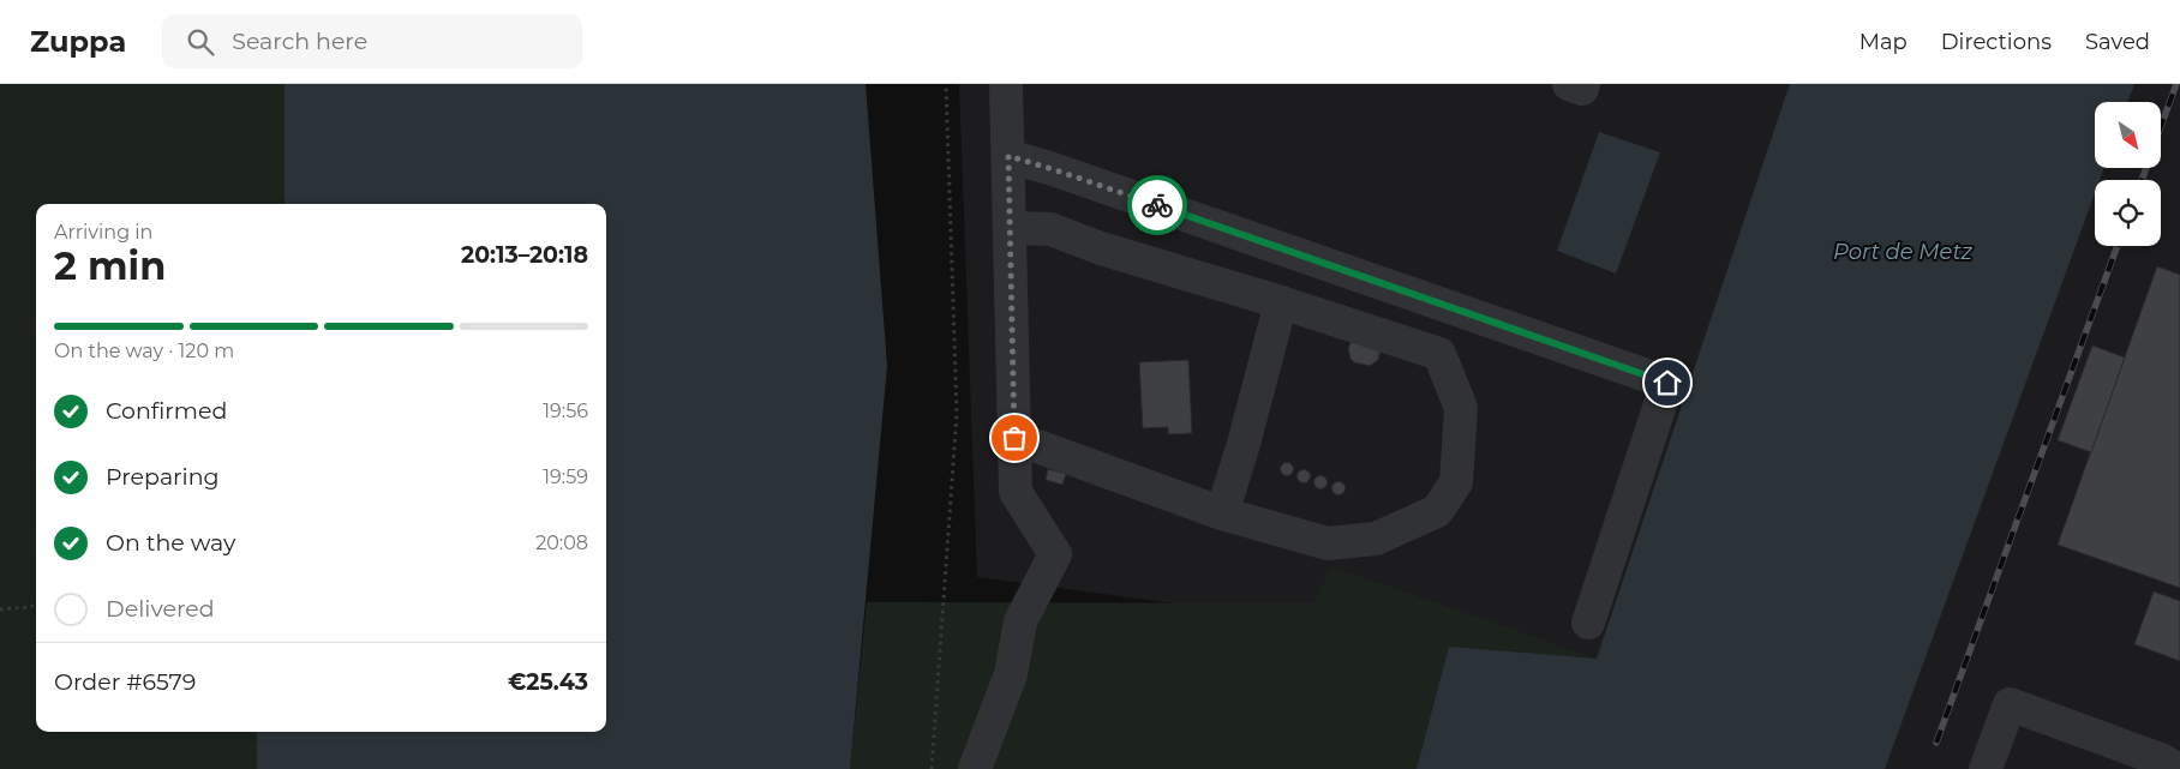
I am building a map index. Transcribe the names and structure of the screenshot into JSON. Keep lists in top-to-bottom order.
{
  "water": ["Port de Metz"],
  "north": "bottom right",
  "page": {
    "header": "Zuppa",
    "search": "Search here",
    "nav": ["Map", "Directions", "Saved"],
    "heading": ["2 min", "Arriving in", "20:13–20:18"],
    "panel": ["Order #6579", "€25.43"],
    "bar": "On the way · 120 m",
    "list": [
      ["Confirmed", "19:56"],
      ["Preparing", "19:59"],
      ["On the way", "20:08"],
      "Delivered"
    ]
  }
}
